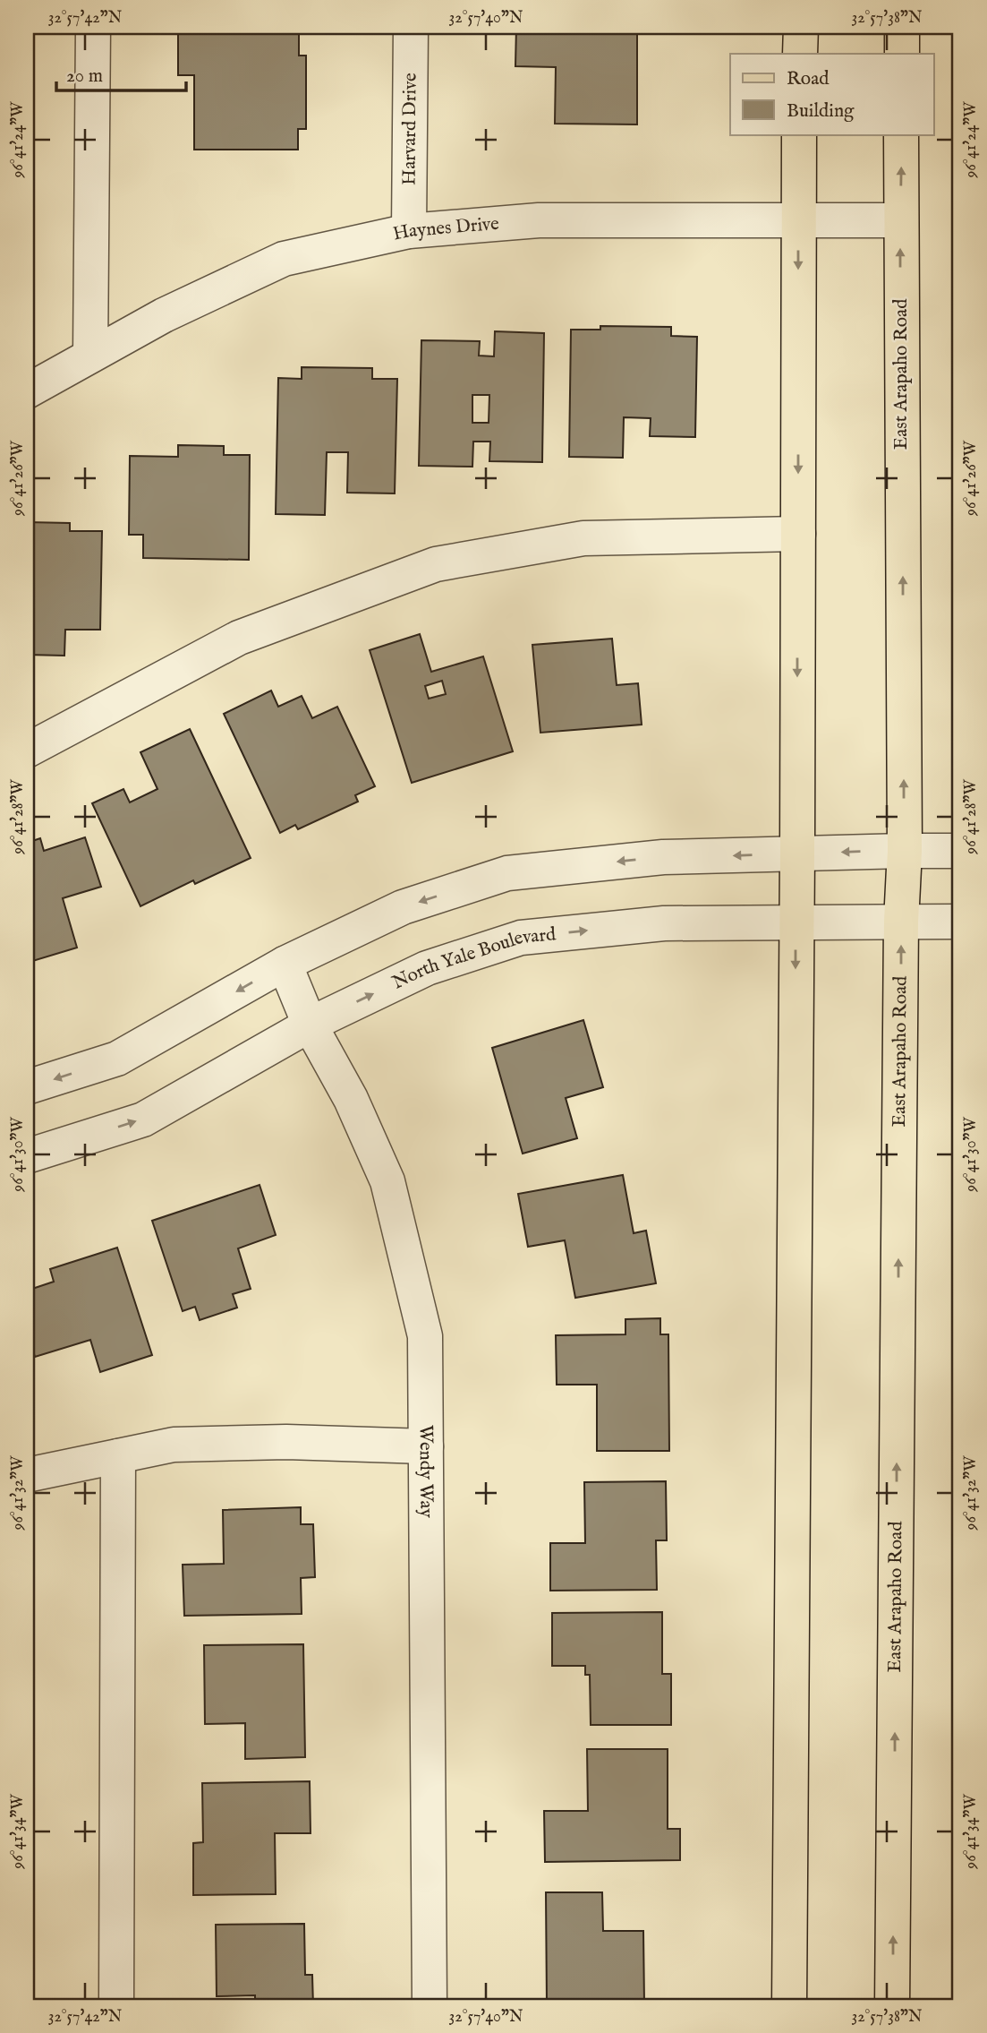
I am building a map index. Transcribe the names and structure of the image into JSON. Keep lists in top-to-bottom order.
{
  "streets": {
    "main road": ["East Arapaho Road"],
    "street": [
      "Harvard Drive",
      "Haynes Drive",
      "North Yale Boulevard",
      "Wendy Way"
    ]
  },
  "crossings": [
    ["Harvard Drive", "Haynes Drive"],
    ["Haynes Drive", "East Arapaho Road"],
    ["East Arapaho Road", "North Yale Boulevard"],
    ["North Yale Boulevard", "Wendy Way"]
  ],
  "legend": ["Road", "Building"],
  "scale_bar": "20 m",
  "coordinates": [
    "32°57'42\"N",
    "32°57'40\"N",
    "32°57'38\"N",
    "96°41'24\"W",
    "96°41'26\"W",
    "96°41'28\"W",
    "96°41'30\"W",
    "96°41'32\"W",
    "96°41'34\"W"
  ]
}
